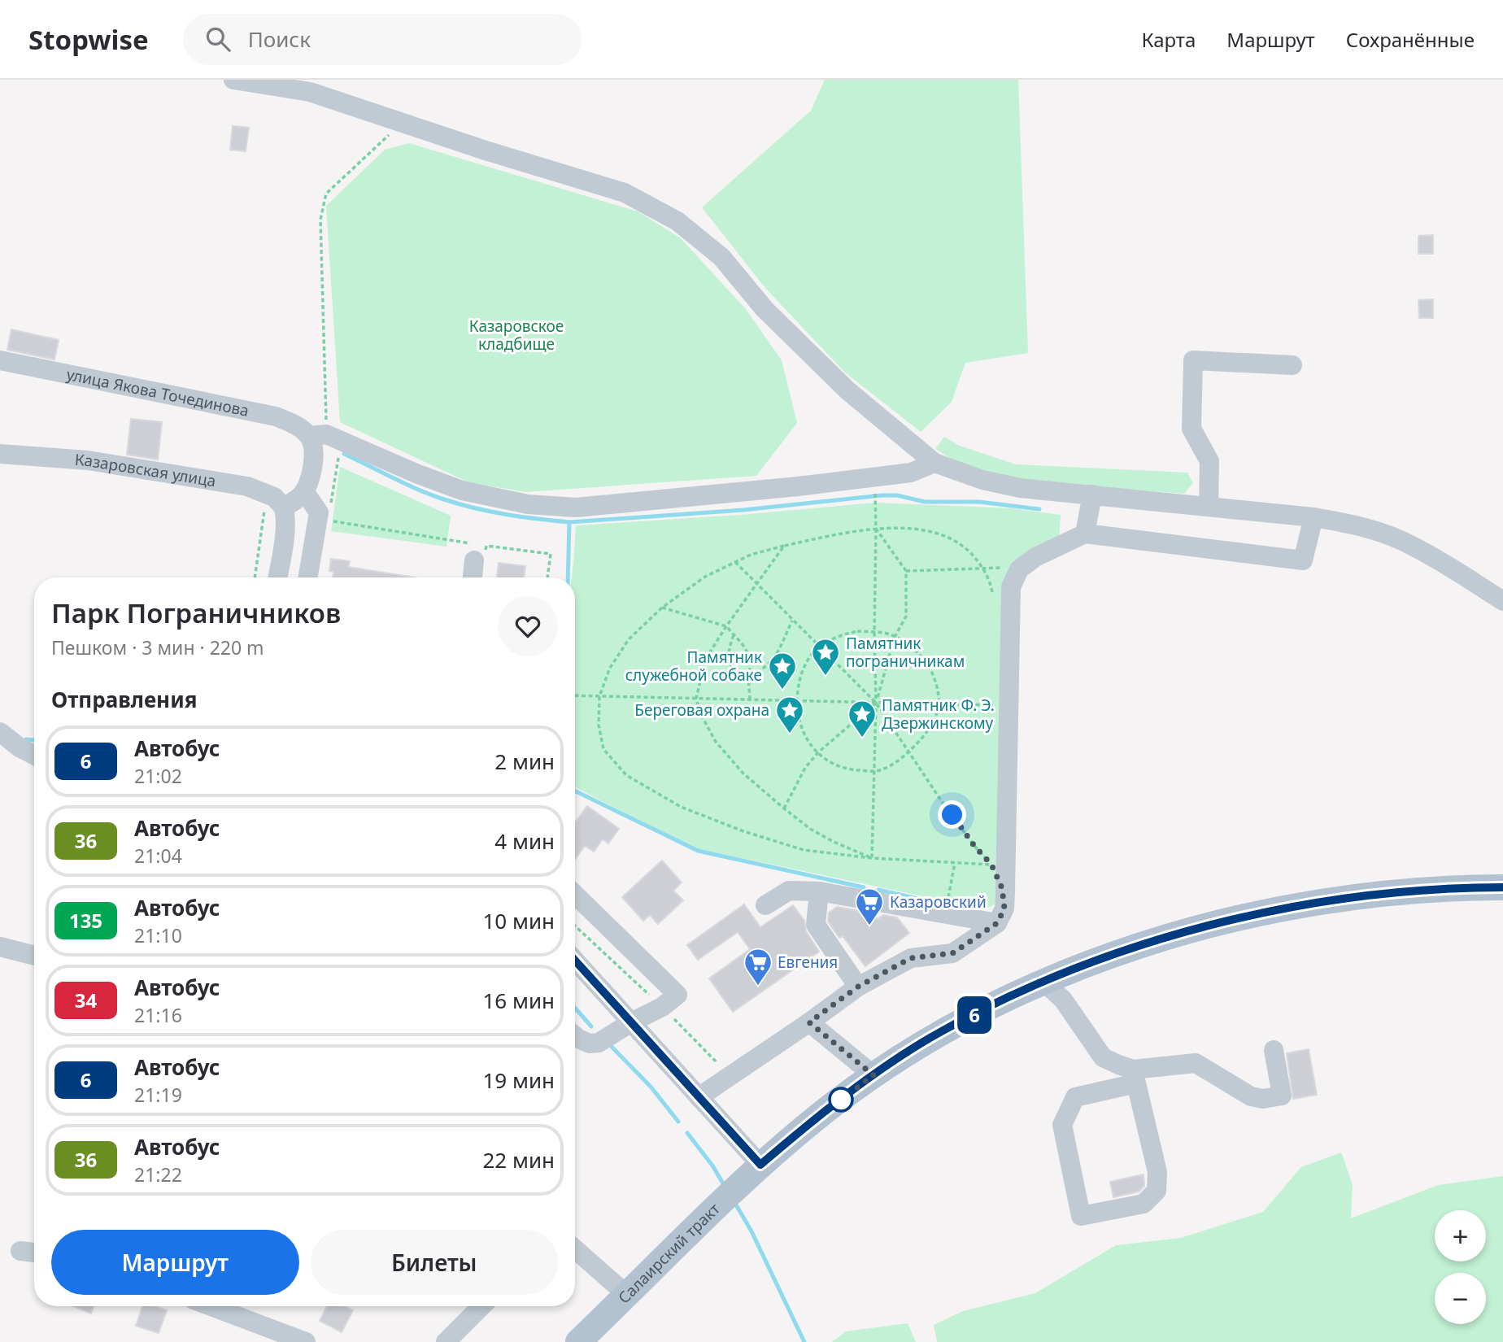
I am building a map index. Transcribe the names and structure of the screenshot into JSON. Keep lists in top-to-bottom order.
{
  "streets": {
    "main road": ["Салаирский тракт"],
    "street": ["улица Якова Точединова", "Казаровская улица"]
  },
  "parks": ["Казаровское кладбище"],
  "places": {
    "place": [
      "Памятник пограничникам",
      "Памятник служебной собаке",
      "Береговая охрана",
      "Памятник Ф. Э. Дзержинскому"
    ],
    "supermarket": ["Казаровский", "Евгения"]
  },
  "lines": ["bus line 6"],
  "page": {
    "header": "Stopwise",
    "search": "Поиск",
    "nav": ["Карта", "Маршрут", "Сохранённые"],
    "on_map": "6",
    "heading": [
      ["Парк Пограничников", "Пешком · 3 мин · 220 m"],
      "Отправления"
    ],
    "list": [
      {
        "mark": "6",
        "name": "Автобус",
        "note": "21:02",
        "value": "2 мин"
      },
      {
        "mark": "36",
        "name": "Автобус",
        "note": "21:04",
        "value": "4 мин"
      },
      {
        "mark": "135",
        "name": "Автобус",
        "note": "21:10",
        "value": "10 мин"
      },
      {
        "mark": "34",
        "name": "Автобус",
        "note": "21:16",
        "value": "16 мин"
      },
      {
        "mark": "6",
        "name": "Автобус",
        "note": "21:19",
        "value": "19 мин"
      },
      {
        "mark": "36",
        "name": "Автобус",
        "note": "21:22",
        "value": "22 мин"
      }
    ],
    "map_buttons": ["+", "−"],
    "buttons": ["Маршрут", "Билеты"]
  }
}
